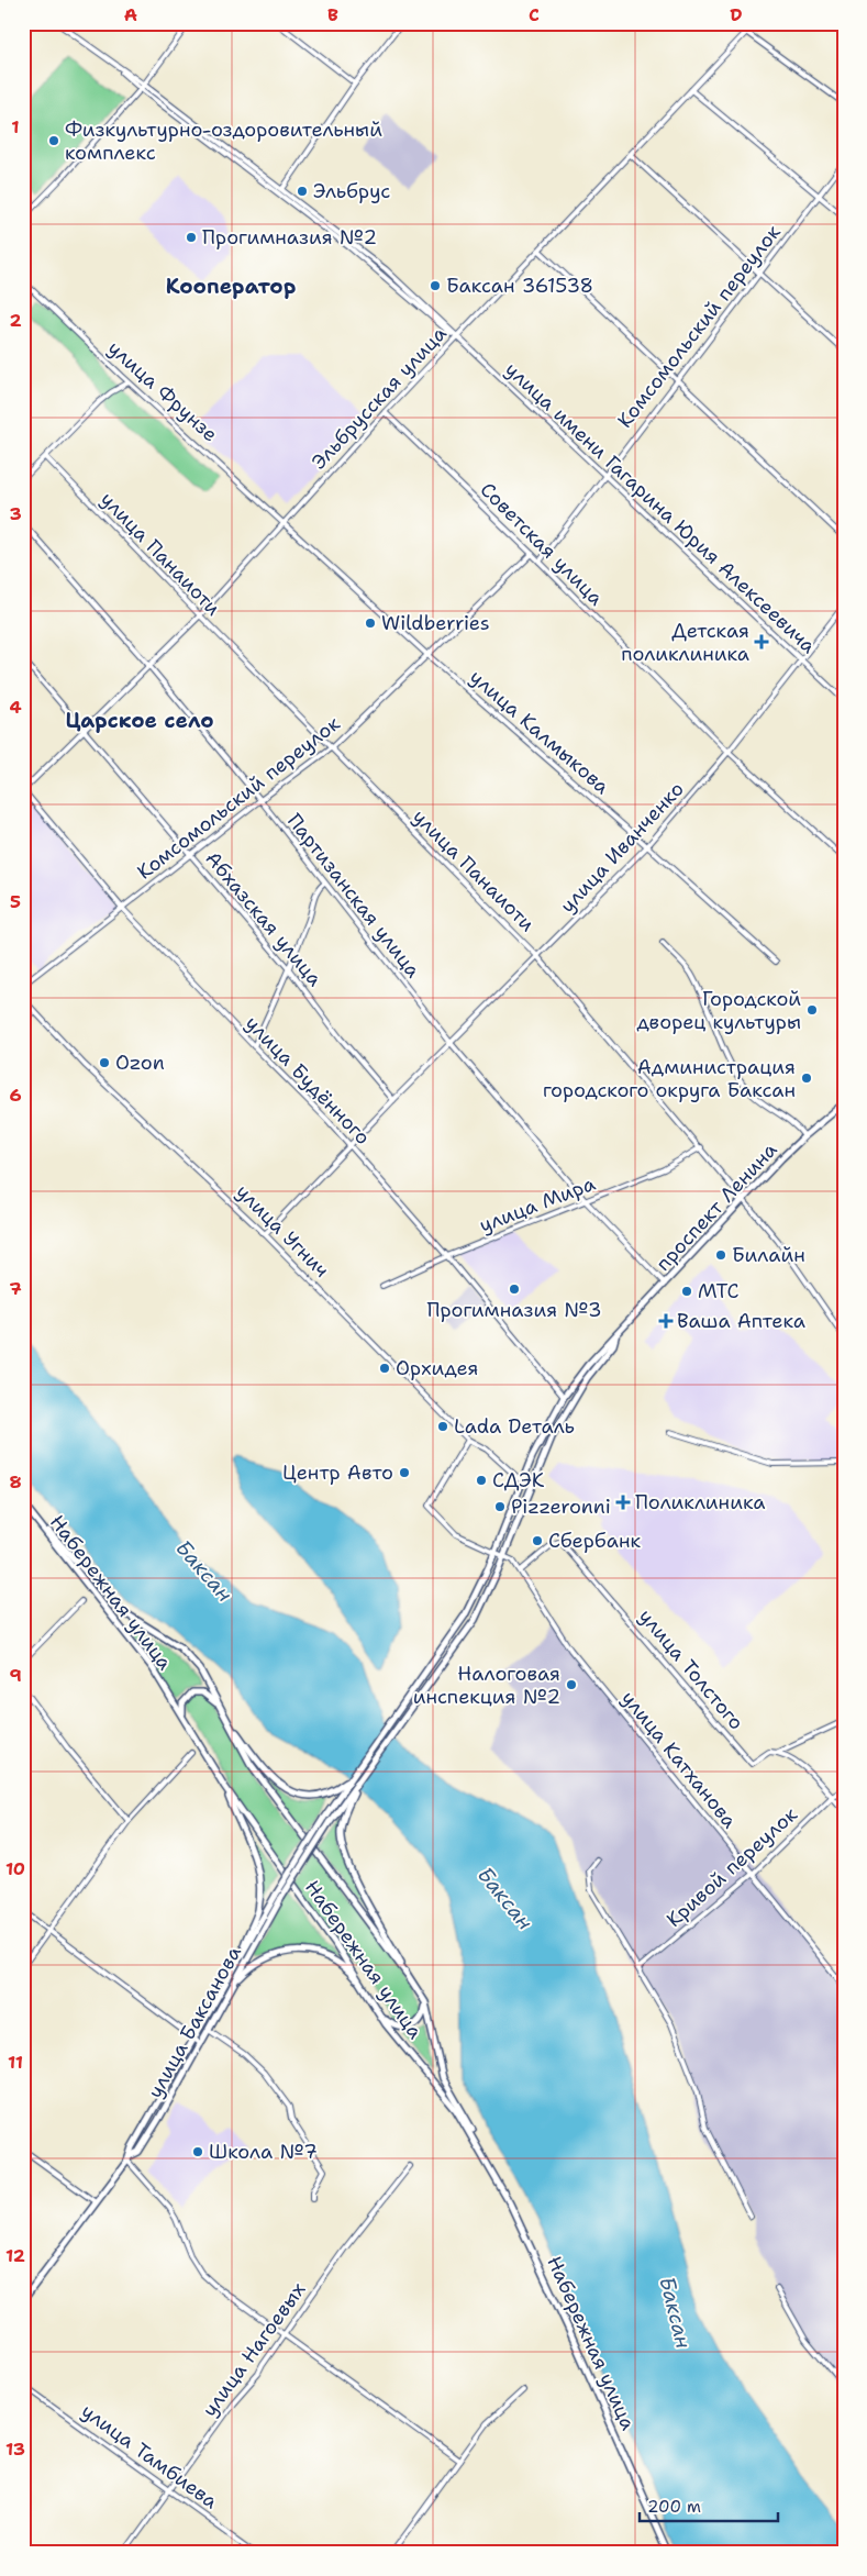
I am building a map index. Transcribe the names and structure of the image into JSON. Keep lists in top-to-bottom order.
{
  "streets": {
    "main road": ["проспект Ленина", "Набережная улица", "улица Баксанова"],
    "street": [
      "Комсомольский переулок",
      "улица Фрунзе",
      "Эльбрусская улица",
      "улица имени Гагарина Юрия Алексеевича",
      "Советская улица",
      "улица Панаиоти",
      "улица Калмыкова",
      "улица Иванченко",
      "Партизанская улица",
      "Абхазская улица",
      "улица Будённого",
      "улица Мира",
      "улица Угнич",
      "улица Толстого",
      "улица Катханова",
      "Кривой переулок",
      "улица Нагоевых",
      "улица Тамбиева"
    ]
  },
  "crossings": [
    ["Комсомольский переулок", "улица имени Гагарина Юрия Алексеевича"],
    ["Комсомольский переулок", "Советская улица"],
    ["Комсомольский переулок", "улица Панаиоти"],
    ["Комсомольский переулок", "улица Калмыкова"],
    ["Комсомольский переулок", "Партизанская улица"],
    ["Комсомольский переулок", "Абхазская улица"],
    ["Комсомольский переулок", "улица Будённого"],
    ["улица Фрунзе", "Эльбрусская улица"],
    ["улица Фрунзе", "улица Калмыкова"],
    ["Эльбрусская улица", "улица имени Гагарина Юрия Алексеевича"],
    ["Эльбрусская улица", "Советская улица"],
    ["Эльбрусская улица", "улица Панаиоти"],
    ["Эльбрусская улица", "улица Калмыкова"],
    ["Эльбрусская улица", "Партизанская улица"],
    ["Эльбрусская улица", "Абхазская улица"],
    ["Эльбрусская улица", "улица Будённого"],
    ["улица имени Гагарина Юрия Алексеевича", "улица Иванченко"],
    ["Советская улица", "улица Иванченко"],
    ["улица Панаиоти", "улица Иванченко"],
    ["улица Панаиоти", "улица Мира"],
    ["улица Панаиоти", "проспект Ленина"],
    ["улица Калмыкова", "улица Иванченко"],
    ["улица Иванченко", "Партизанская улица"],
    ["улица Иванченко", "Абхазская улица"],
    ["улица Иванченко", "улица Будённого"],
    ["улица Иванченко", "улица Угнич"],
    ["Партизанская улица", "улица Мира"],
    ["Партизанская улица", "проспект Ленина"],
    ["улица Будённого", "улица Мира"],
    ["улица Будённого", "проспект Ленина"],
    ["проспект Ленина", "улица Угнич"],
    ["проспект Ленина", "улица Катханова"],
    ["проспект Ленина", "улица Баксанова"],
    ["улица Угнич", "улица Катханова"],
    ["улица Толстого", "улица Катханова"],
    ["улица Катханова", "Кривой переулок"],
    ["улица Нагоевых", "улица Тамбиева"]
  ],
  "districts": ["Кооператор", "Царское село"],
  "water": ["Баксан"],
  "places": {
    "other": [
      "Физкультурно-оздоровительный комплекс",
      "Эльбрус",
      "Прогимназия №2",
      "Баксан 361538",
      "Wildberries",
      "Городской дворец культуры",
      "Ozon",
      "Администрация городского округа Баксан",
      "Билайн",
      "Прогимназия №3",
      "МТС",
      "Орхидея",
      "Lada Dеталь",
      "Центр Авто",
      "СДЭК",
      "Pizzeronni",
      "Сбербанк",
      "Налоговая инспекция №2",
      "Школа №7"
    ],
    "health": ["Детская поликлиника", "Ваша Аптека", "Поликлиника"]
  },
  "scale_bar": "200 m",
  "grid": {
    "columns": [
      "A",
      "B",
      "C",
      "D"
    ],
    "rows": [
      "1",
      "2",
      "3",
      "4",
      "5",
      "6",
      "7",
      "8",
      "9",
      "10",
      "11",
      "12",
      "13"
    ]
  }
}
